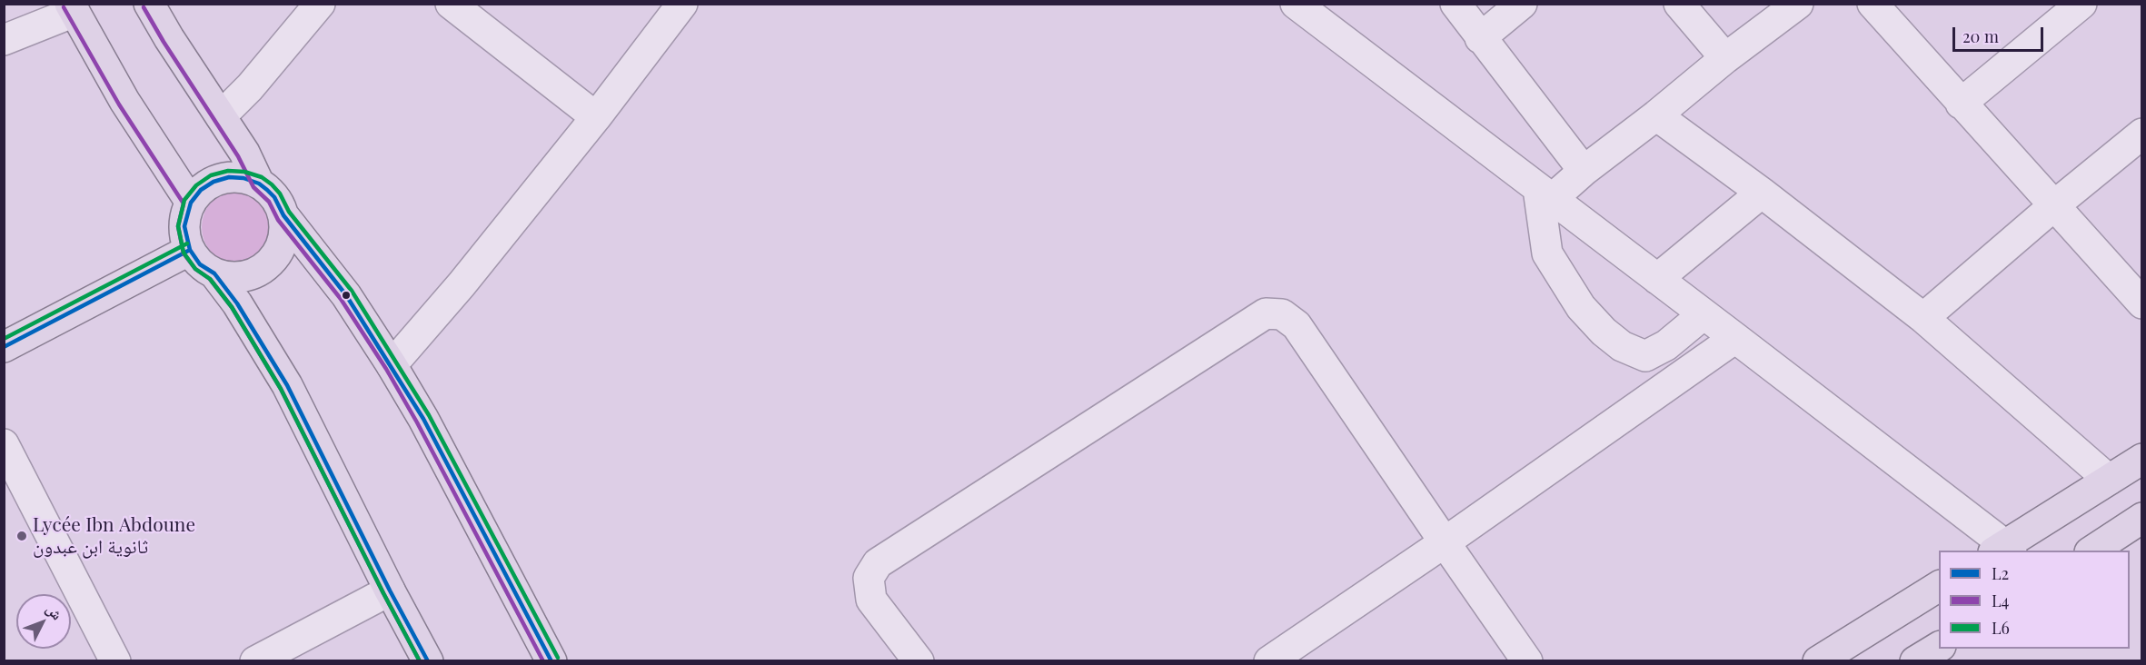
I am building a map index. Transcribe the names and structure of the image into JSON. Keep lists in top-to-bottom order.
{
  "places": ["Lycée Ibn Abdoune ثانوية ابن عبدون"],
  "lines": ["transit line L4", "transit line L6", "transit line L2"],
  "legend": ["L2", "L4", "L6"],
  "scale_bar": "20 m",
  "north": "top right"
}
